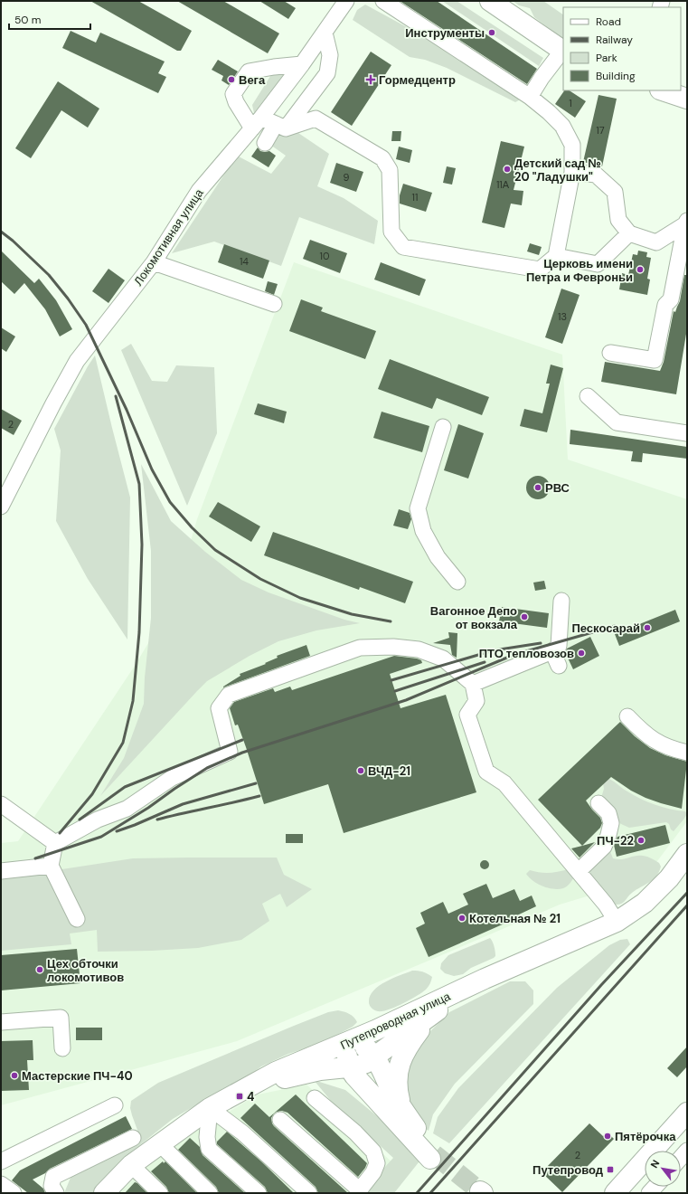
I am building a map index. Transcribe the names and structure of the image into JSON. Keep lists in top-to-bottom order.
{
  "streets": {
    "main road": ["Путепроводная улица"],
    "street": ["Локомотивная улица"]
  },
  "places": {
    "other": [
      "Инструменты",
      "Вега",
      "Детский сад № 20 \"Ладушки\"",
      "Церковь имени Петра и Февроньи",
      "РВС",
      "Вагонное Депо от вокзала",
      "Пескосарай",
      "ПТО тепловозов",
      "ВЧД-21",
      "ПЧ-22",
      "Котельная № 21",
      "Цех обточки локомотивов",
      "Мастерские ПЧ-40",
      "Пятёрочка"
    ],
    "health": ["Гормедцентр"],
    "transit": ["4", "Путепровод"]
  },
  "house_numbers": [
    "1",
    "17",
    "9",
    "11А",
    "11",
    "10",
    "14",
    "13",
    "2",
    "2"
  ],
  "legend": [
    "Road",
    "Railway",
    "Park",
    "Building"
  ],
  "scale_bar": "50 m",
  "north": "top left"
}
